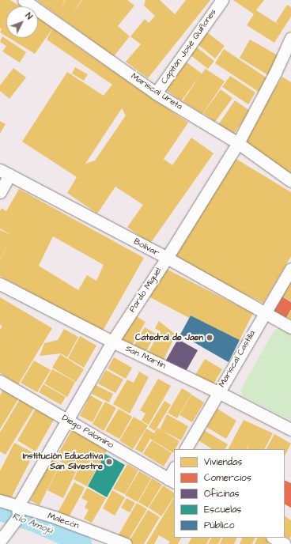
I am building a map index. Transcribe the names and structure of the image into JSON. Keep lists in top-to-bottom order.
{
  "streets": {
    "street": [
      "Capitán José Quiñones",
      "Mariscal Ureta",
      "Bolívar",
      "Pardo Miguel",
      "San Martín",
      "Mariscal Castilla",
      "Diego Palomino",
      "Malecón"
    ]
  },
  "crossings": [
    ["Capitán José Quiñones", "Mariscal Ureta"],
    ["Mariscal Ureta", "Pardo Miguel"],
    ["Bolívar", "Pardo Miguel"],
    ["Bolívar", "Mariscal Castilla"],
    ["Pardo Miguel", "San Martín"],
    ["Pardo Miguel", "Diego Palomino"],
    ["Pardo Miguel", "Malecón"],
    ["San Martín", "Mariscal Castilla"]
  ],
  "water": ["Río Amojú"],
  "places": ["Catedral de Jaen", "Institución Educativa San Silvestre"],
  "legend": [
    "Viviendas",
    "Comercios",
    "Oficinas",
    "Escuelas",
    "Público"
  ],
  "north": "top right"
}
